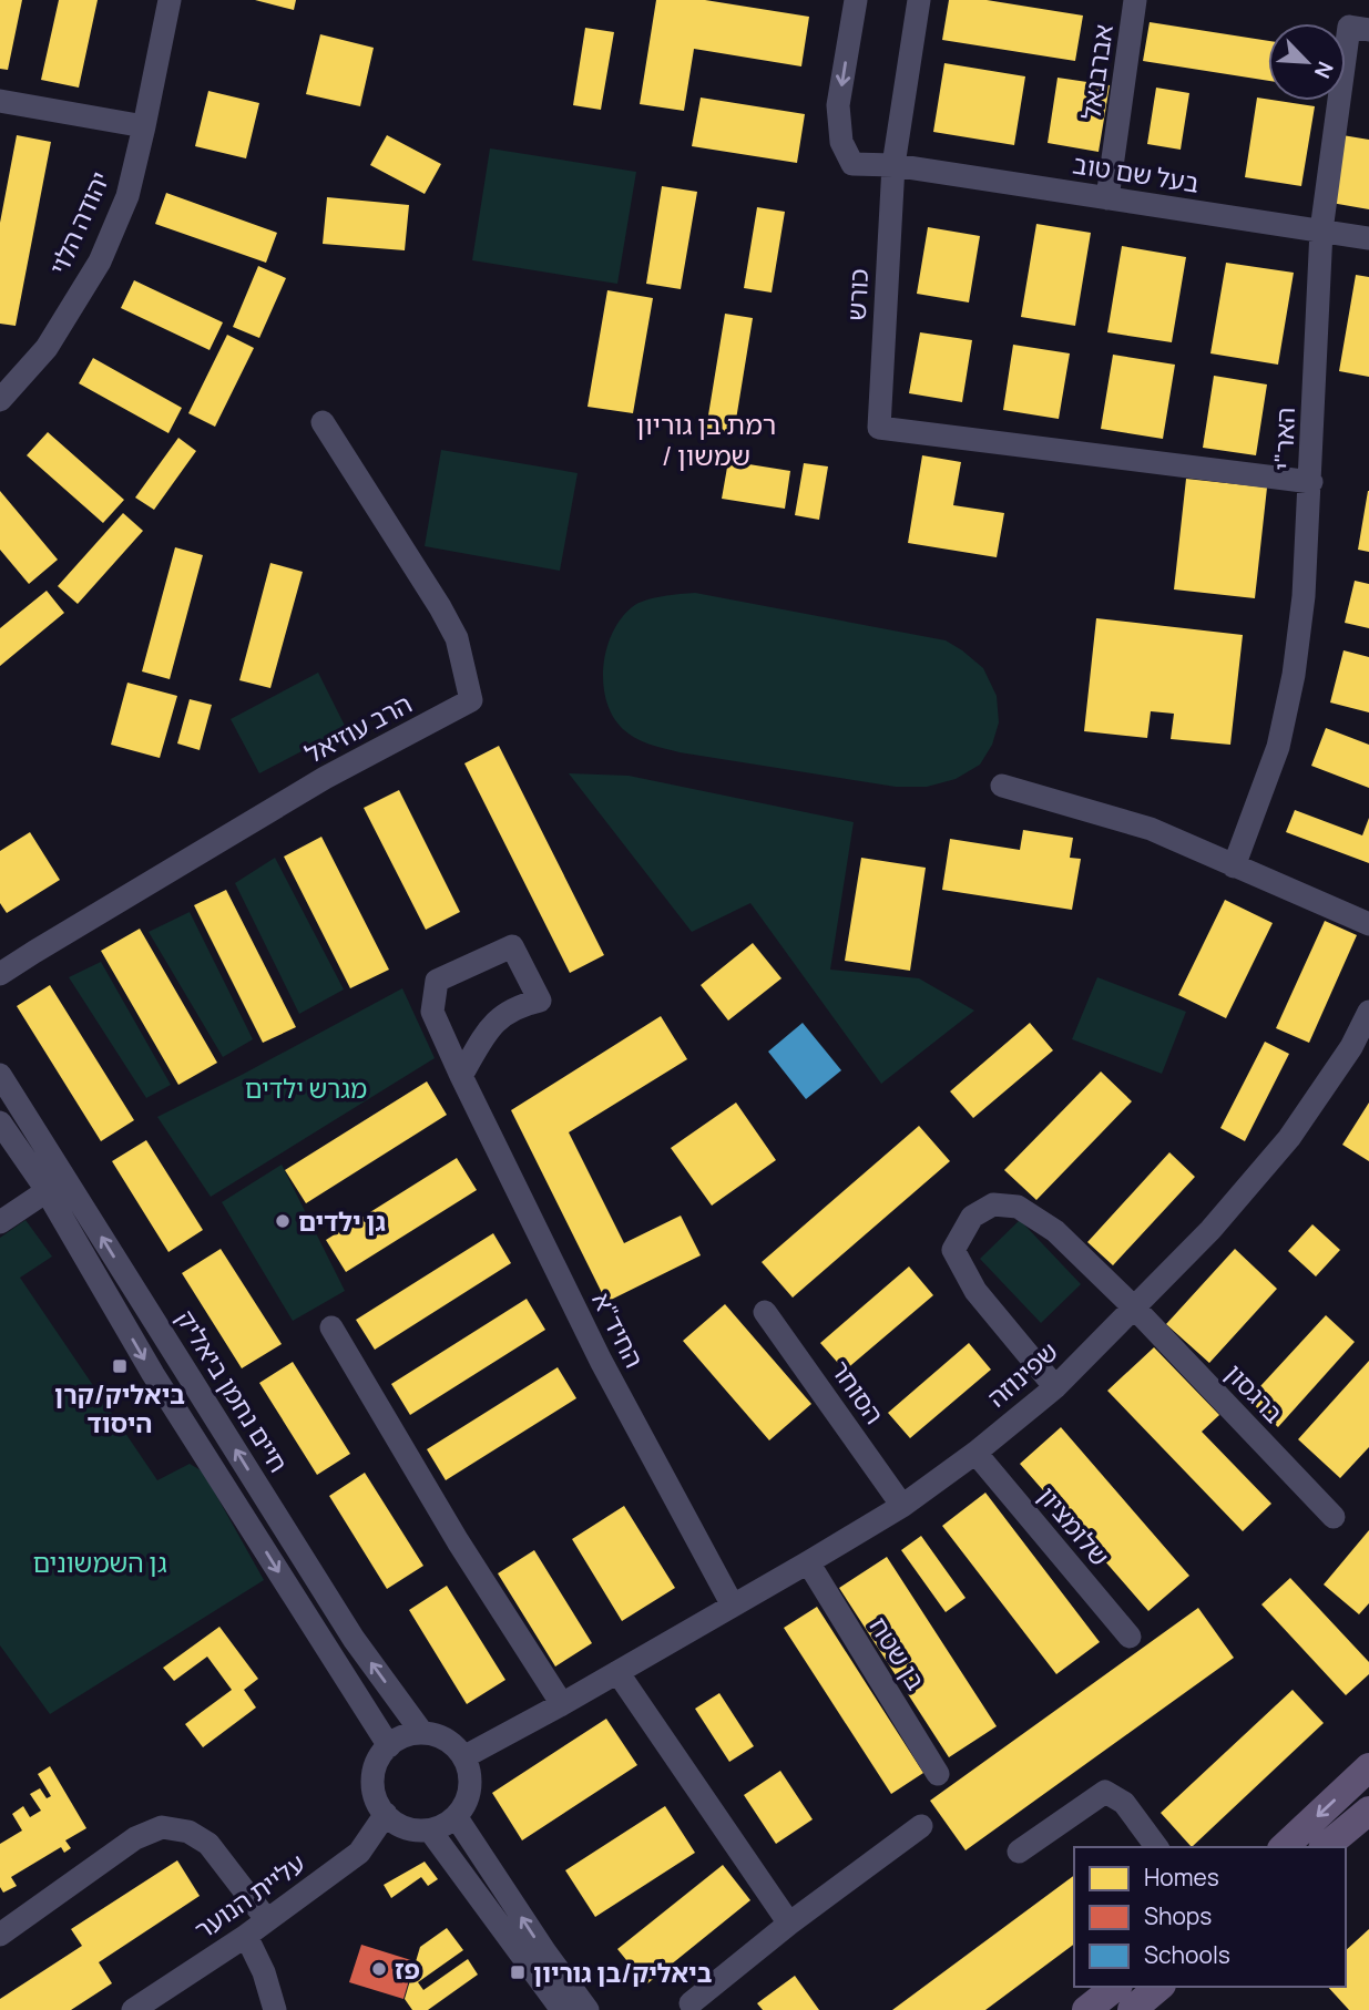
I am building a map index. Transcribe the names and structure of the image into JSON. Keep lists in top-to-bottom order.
{
  "streets": {
    "street": [
      "אברבנאל",
      "בעל שם טוב",
      "יהודה הלוי",
      "כורש",
      "האר\"י",
      "הרב עוזיאל",
      "החיד\"א",
      "שפינוזה",
      "חיים נחמן ביאליק",
      "הסוחר",
      "ברגסון",
      "שלומציון",
      "בן שטח",
      "עליית הנוער"
    ]
  },
  "crossings": [
    ["אברבנאל", "בעל שם טוב"],
    ["בעל שם טוב", "כורש"],
    ["בעל שם טוב", "האר\"י"],
    ["כורש", "האר\"י"],
    ["החיד\"א", "שפינוזה"],
    ["שפינוזה", "חיים נחמן ביאליק"],
    ["שפינוזה", "הסוחר"],
    ["שפינוזה", "ברגסון"],
    ["שפינוזה", "שלומציון"],
    ["שפינוזה", "בן שטח"],
    ["שפינוזה", "עליית הנוער"],
    ["חיים נחמן ביאליק", "עליית הנוער"]
  ],
  "districts": ["רמת בן גוריון / שמשון"],
  "parks": ["מגרש ילדים", "גן השמשונים"],
  "places": {
    "other": ["גן ילדים", "פז"],
    "transit": ["ביאליק/קרן היסוד", "ביאליק/בן גוריון"]
  },
  "legend": ["Homes", "Shops", "Schools"],
  "north": "bottom right"
}
